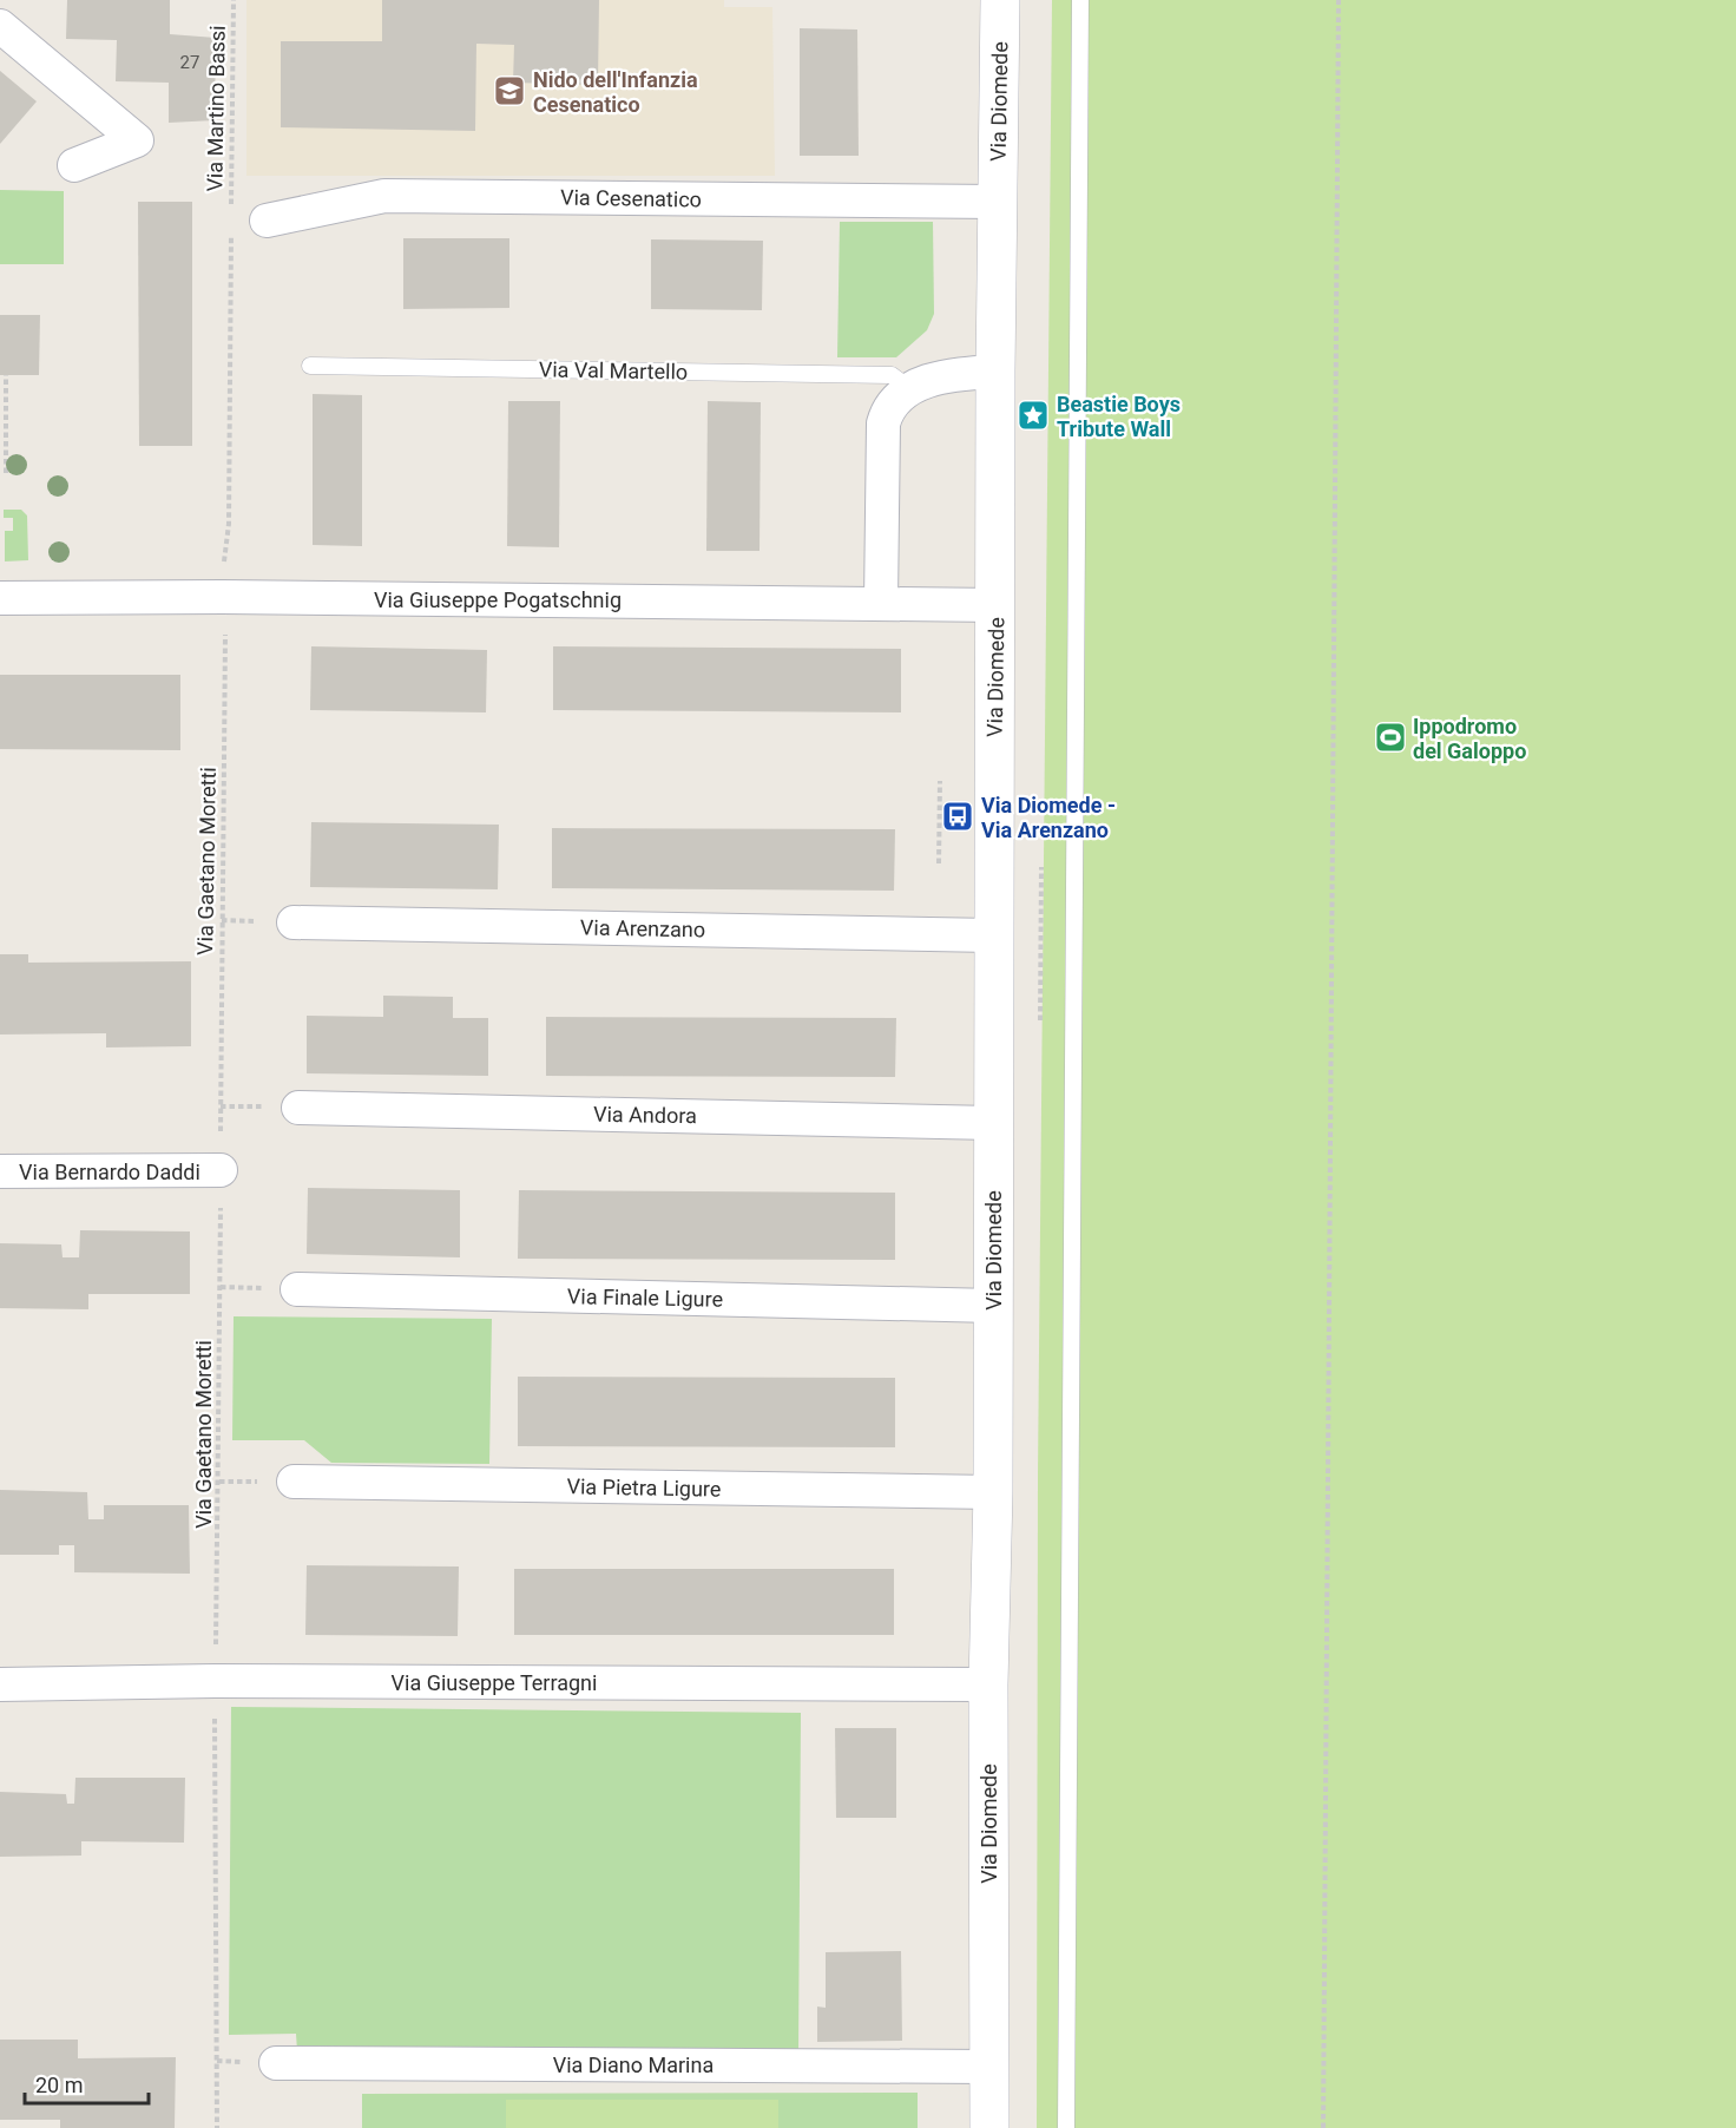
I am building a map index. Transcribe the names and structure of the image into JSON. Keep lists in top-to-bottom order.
{
  "streets": {
    "street": [
      "Via Diomede",
      "Via Cesenatico",
      "Via Giuseppe Pogatschnig",
      "Via Arenzano",
      "Via Andora",
      "Via Bernardo Daddi",
      "Via Finale Ligure",
      "Via Pietra Ligure",
      "Via Giuseppe Terragni",
      "Via Diano Marina"
    ],
    "lane": ["Via Val Martello"],
    "path": ["Via Martino Bassi", "Via Gaetano Moretti"]
  },
  "crossings": [
    ["Via Diomede", "Via Cesenatico"],
    ["Via Diomede", "Via Giuseppe Pogatschnig"],
    ["Via Diomede", "Via Arenzano"],
    ["Via Diomede", "Via Andora"],
    ["Via Diomede", "Via Finale Ligure"],
    ["Via Diomede", "Via Pietra Ligure"],
    ["Via Diomede", "Via Giuseppe Terragni"],
    ["Via Diomede", "Via Diano Marina"],
    ["Via Gaetano Moretti", "Via Bernardo Daddi"]
  ],
  "places": {
    "school or university": ["Nido dell'Infanzia Cesenatico"],
    "place": ["Beastie Boys Tribute Wall"],
    "sports": ["Ippodromo del Galoppo"],
    "bus stop": ["Via Diomede - Via Arenzano"]
  },
  "house_numbers": ["27"],
  "scale_bar": "20 m"
}
